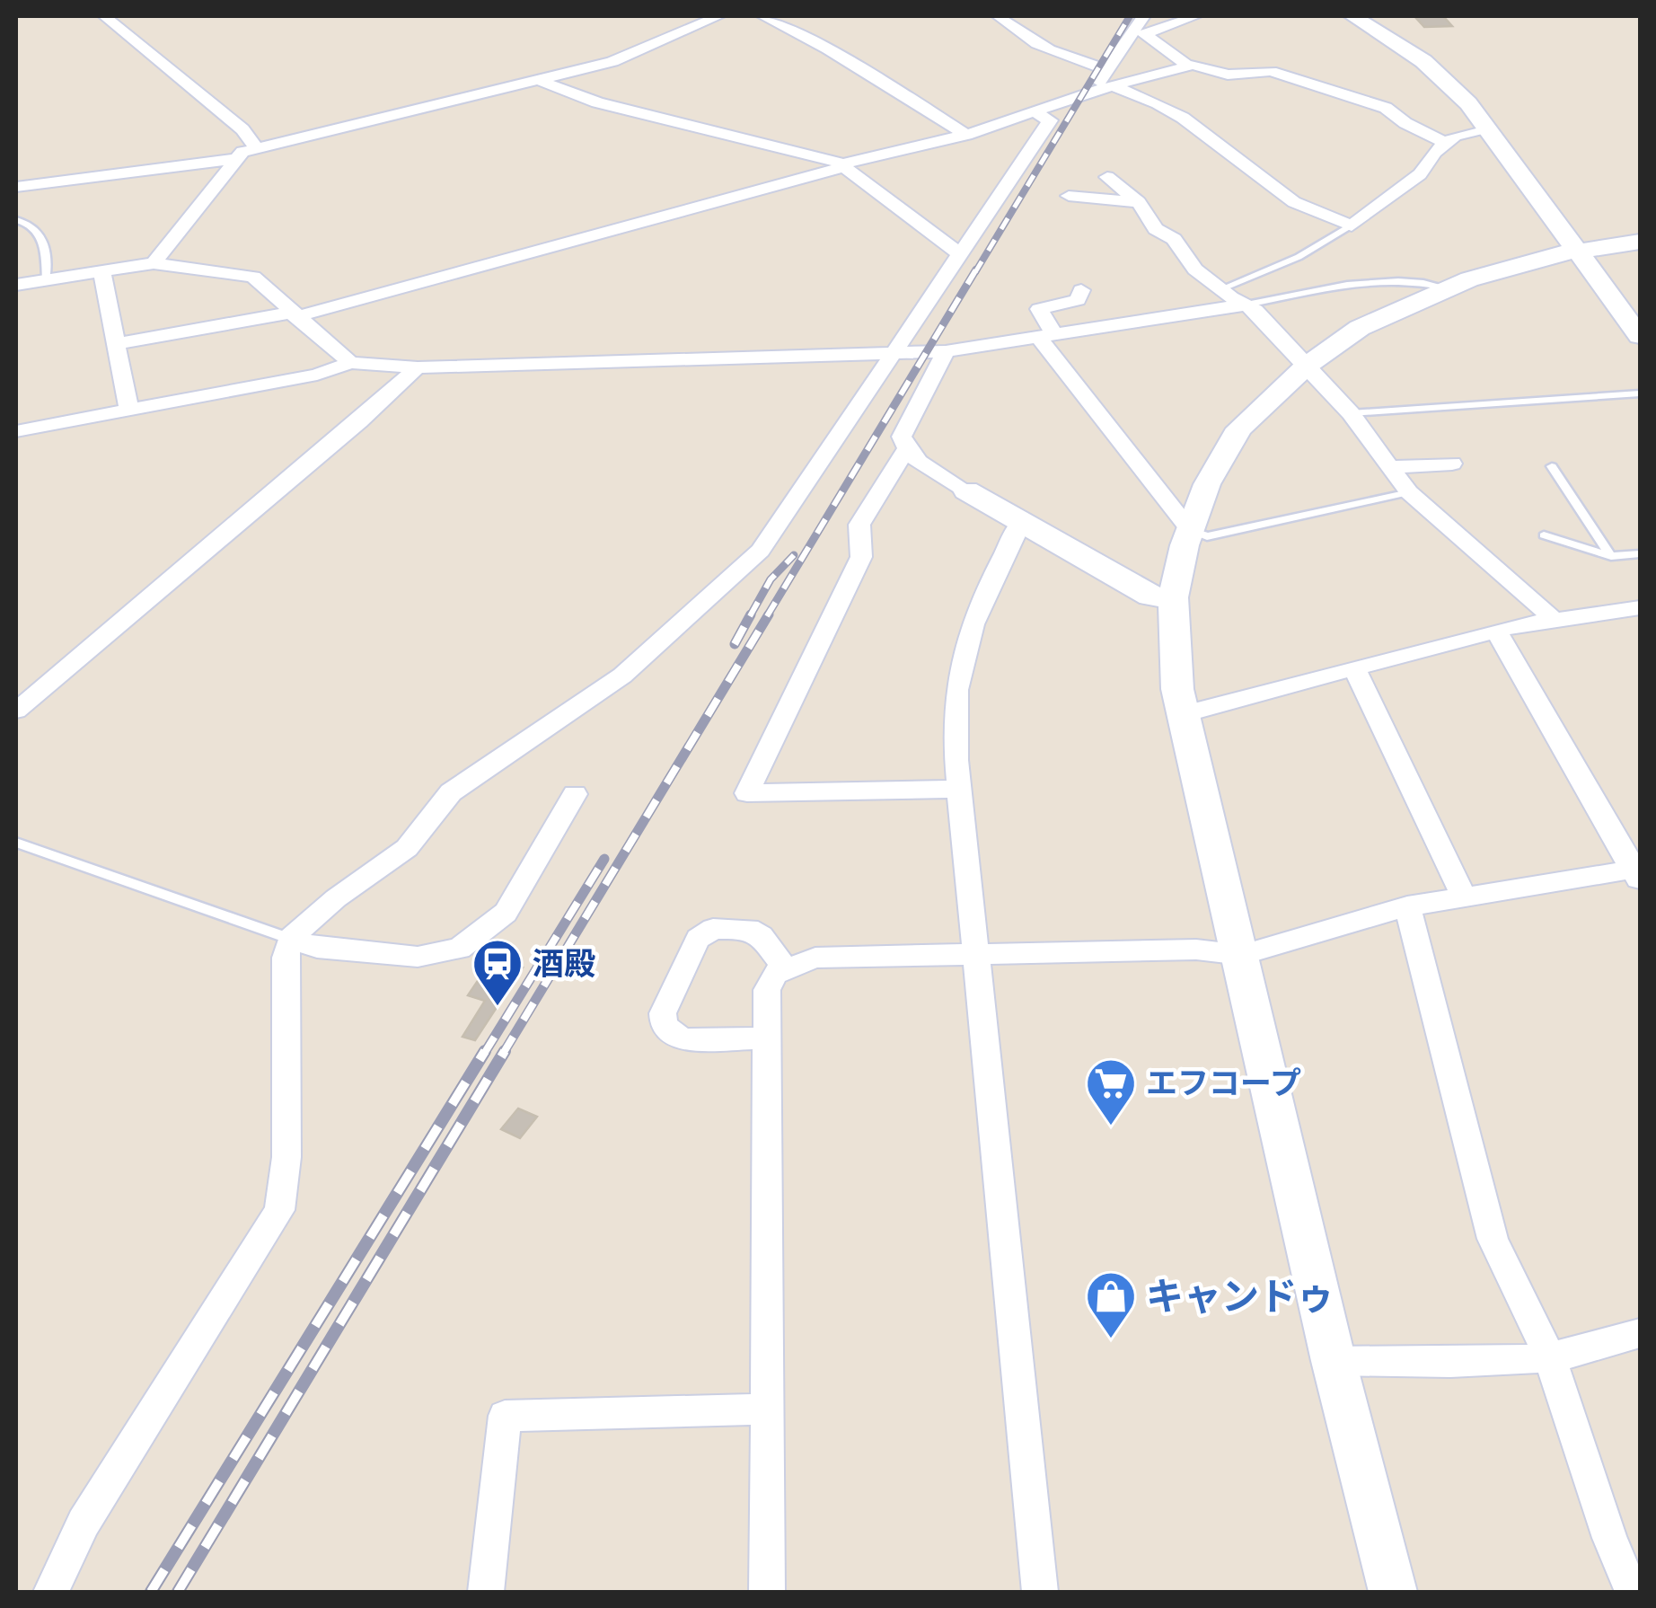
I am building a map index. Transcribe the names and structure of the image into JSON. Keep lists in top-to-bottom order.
{
  "places": {
    "station": ["酒殿"],
    "supermarket": ["エフコープ"],
    "shop": ["キャンドゥ"]
  }
}
